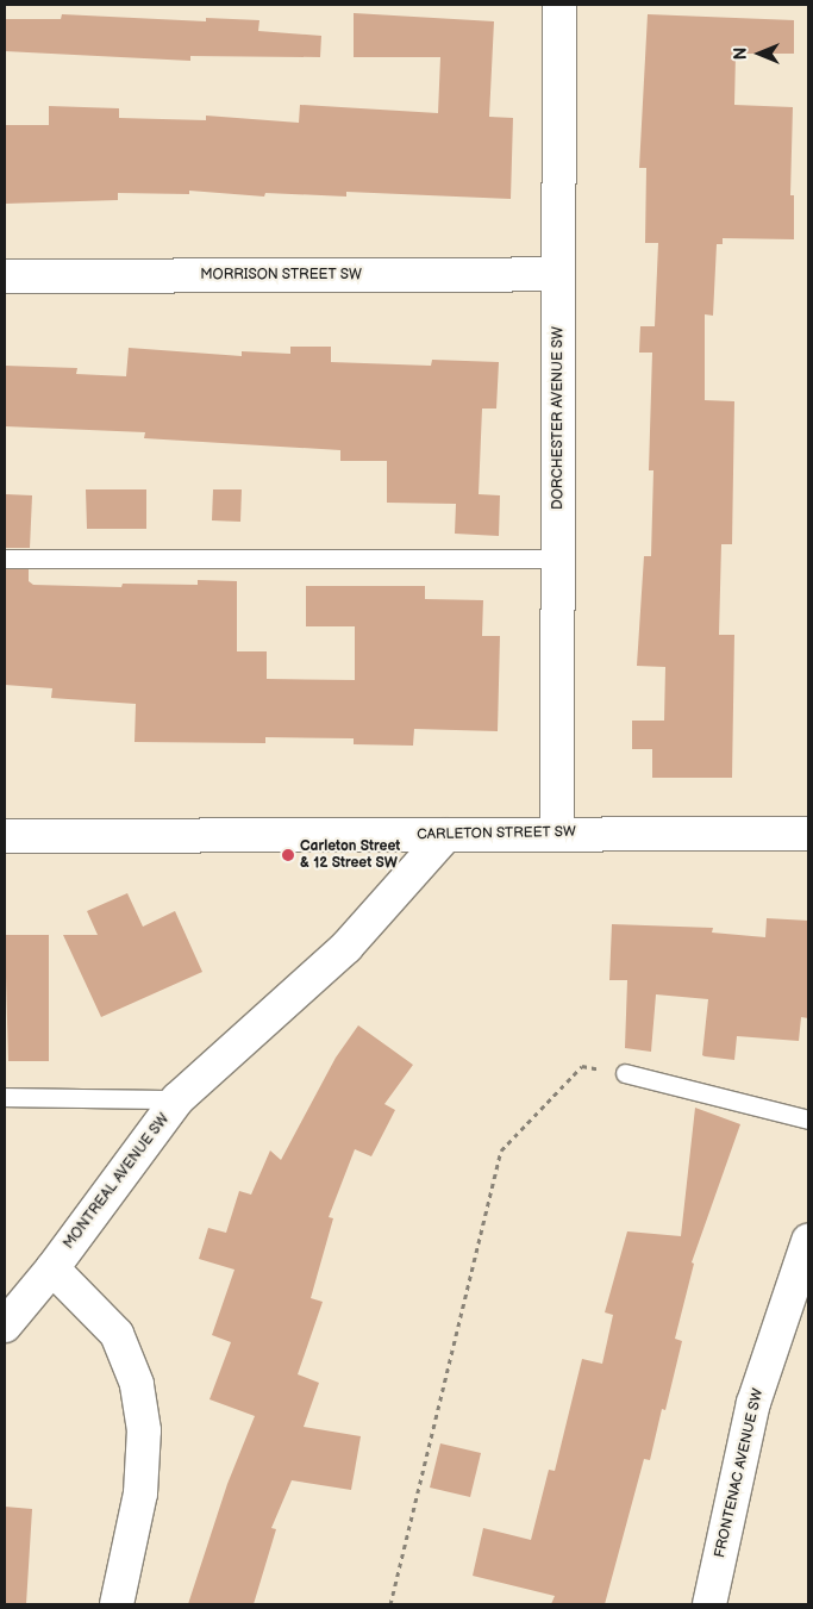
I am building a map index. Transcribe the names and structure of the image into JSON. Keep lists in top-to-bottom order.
{
  "streets": {
    "street": [
      "MORRISON STREET SW",
      "DORCHESTER AVENUE SW",
      "CARLETON STREET SW",
      "MONTREAL AVENUE SW",
      "FRONTENAC AVENUE SW"
    ]
  },
  "crossings": [
    ["MORRISON STREET SW", "DORCHESTER AVENUE SW"],
    ["DORCHESTER AVENUE SW", "CARLETON STREET SW"],
    ["CARLETON STREET SW", "MONTREAL AVENUE SW"]
  ],
  "places": ["Carleton Street & 12 Street SW"],
  "north": "left"
}
